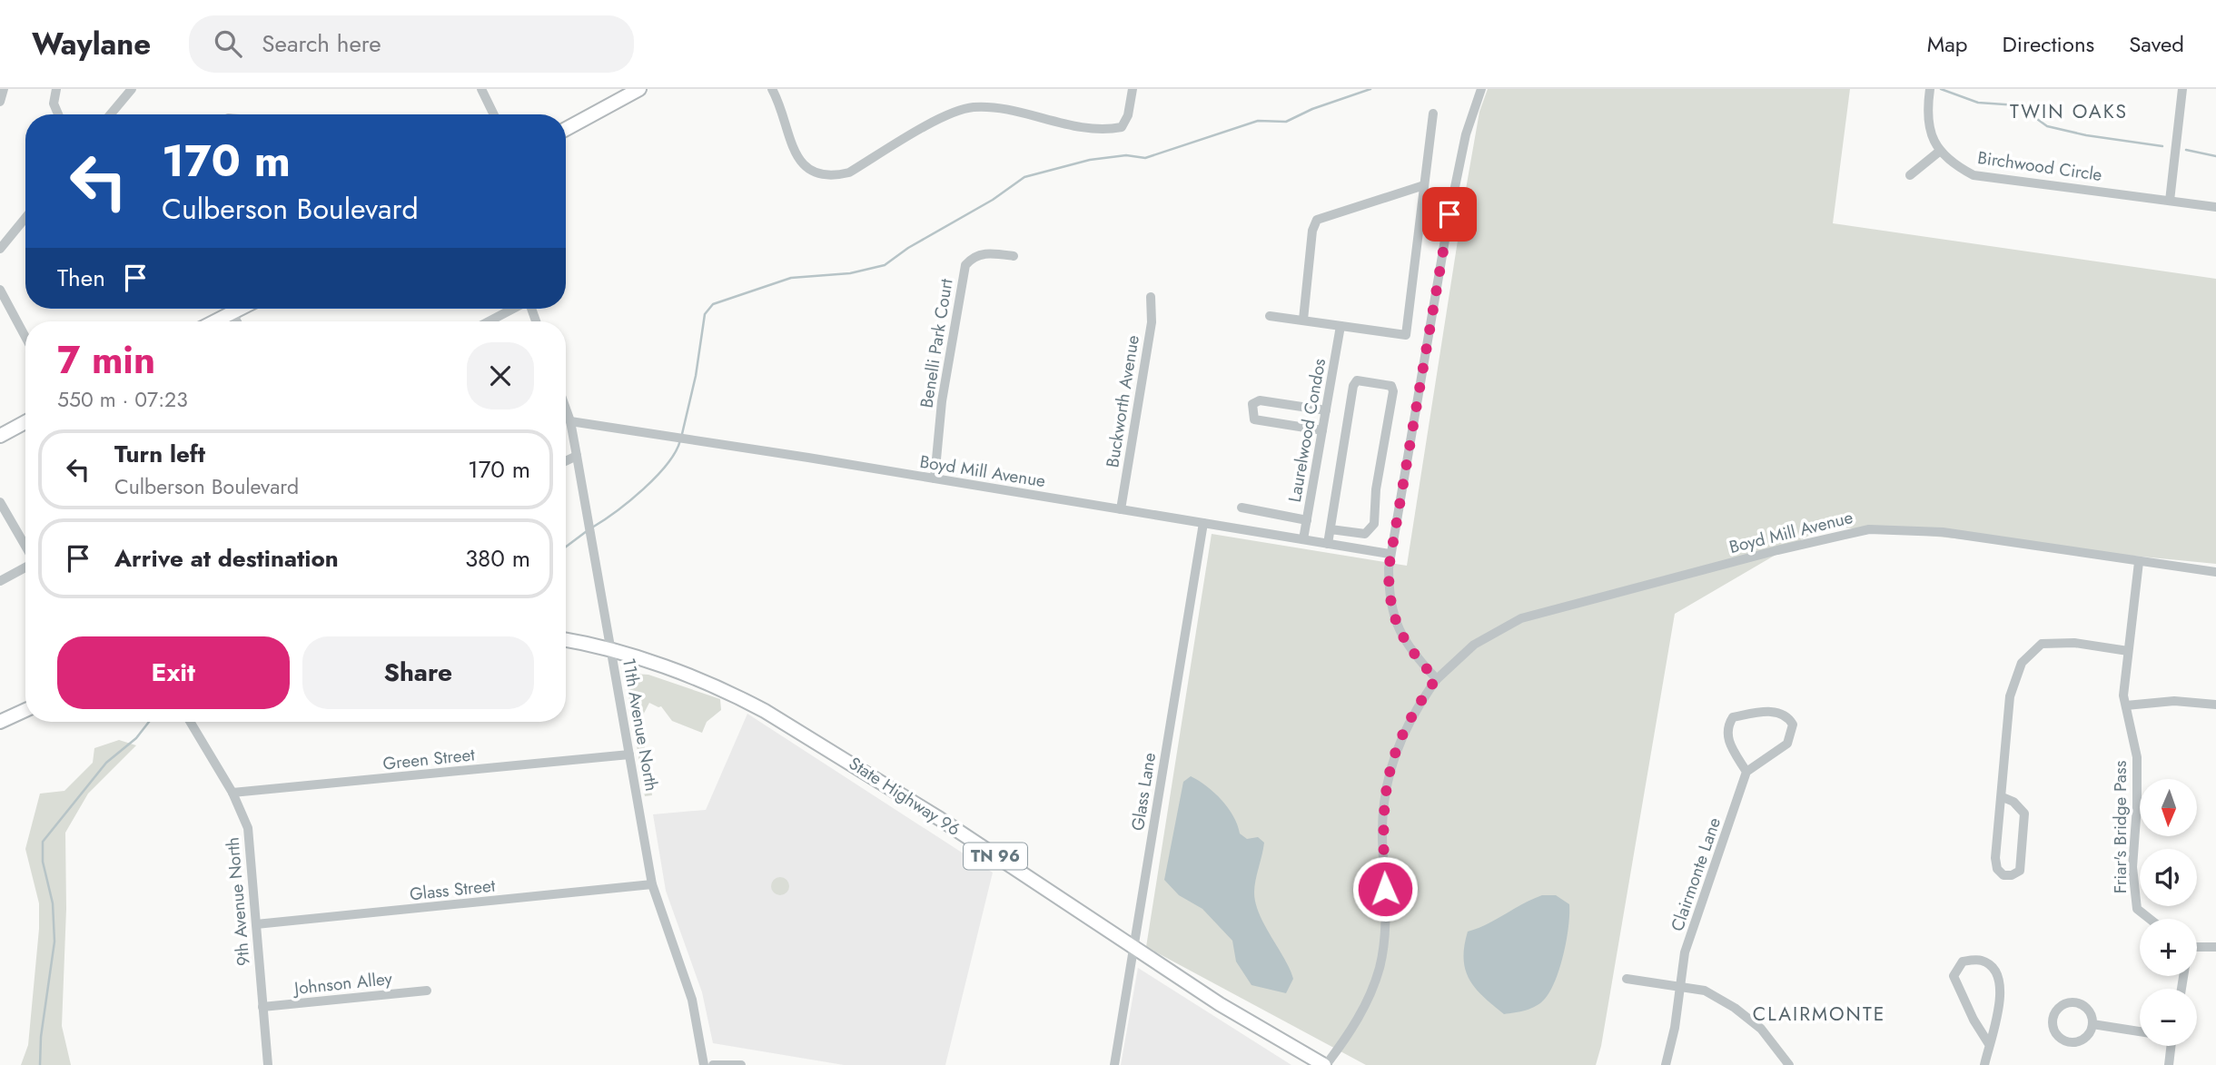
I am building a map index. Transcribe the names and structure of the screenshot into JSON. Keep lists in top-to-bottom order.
{
  "streets": {
    "main road": ["State Highway 96", "TN 96"],
    "street": [
      "Birchwood Circle",
      "Benelli Park Court",
      "Buckworth Avenue",
      "Laurelwood Condos",
      "Boyd Mill Avenue",
      "11th Avenue North",
      "Green Street",
      "Glass Lane",
      "Friar's Bridge Pass",
      "Clairmonte Lane",
      "Glass Street",
      "9th Avenue North",
      "Johnson Alley"
    ]
  },
  "crossings": [
    ["Benelli Park Court", "Boyd Mill Avenue"],
    ["Buckworth Avenue", "Boyd Mill Avenue"],
    ["Laurelwood Condos", "Boyd Mill Avenue"],
    ["Boyd Mill Avenue", "11th Avenue North"],
    ["Boyd Mill Avenue", "Glass Lane"],
    ["Boyd Mill Avenue", "State Highway 96"],
    ["Boyd Mill Avenue", "Friar's Bridge Pass"],
    ["11th Avenue North", "Green Street"],
    ["11th Avenue North", "State Highway 96"],
    ["11th Avenue North", "Glass Street"],
    ["Green Street", "9th Avenue North"],
    ["Glass Lane", "State Highway 96"],
    ["Glass Street", "9th Avenue North"],
    ["9th Avenue North", "Johnson Alley"]
  ],
  "districts": ["TWIN OAKS", "CLAIRMONTE"],
  "north": "bottom",
  "page": {
    "header": "Waylane",
    "search": "Search here",
    "nav": ["Map", "Directions", "Saved"],
    "turn": ["170 m", "Culberson Boulevard"],
    "then": "Then",
    "heading": ["7 min", "550 m · 07:23"],
    "list": [
      {
        "name": "Turn left",
        "note": "Culberson Boulevard",
        "value": "170 m"
      },
      {
        "name": "Arrive at destination",
        "value": "380 m"
      }
    ],
    "buttons": ["Exit", "Share"],
    "map_buttons": ["+", "−"]
  }
}
